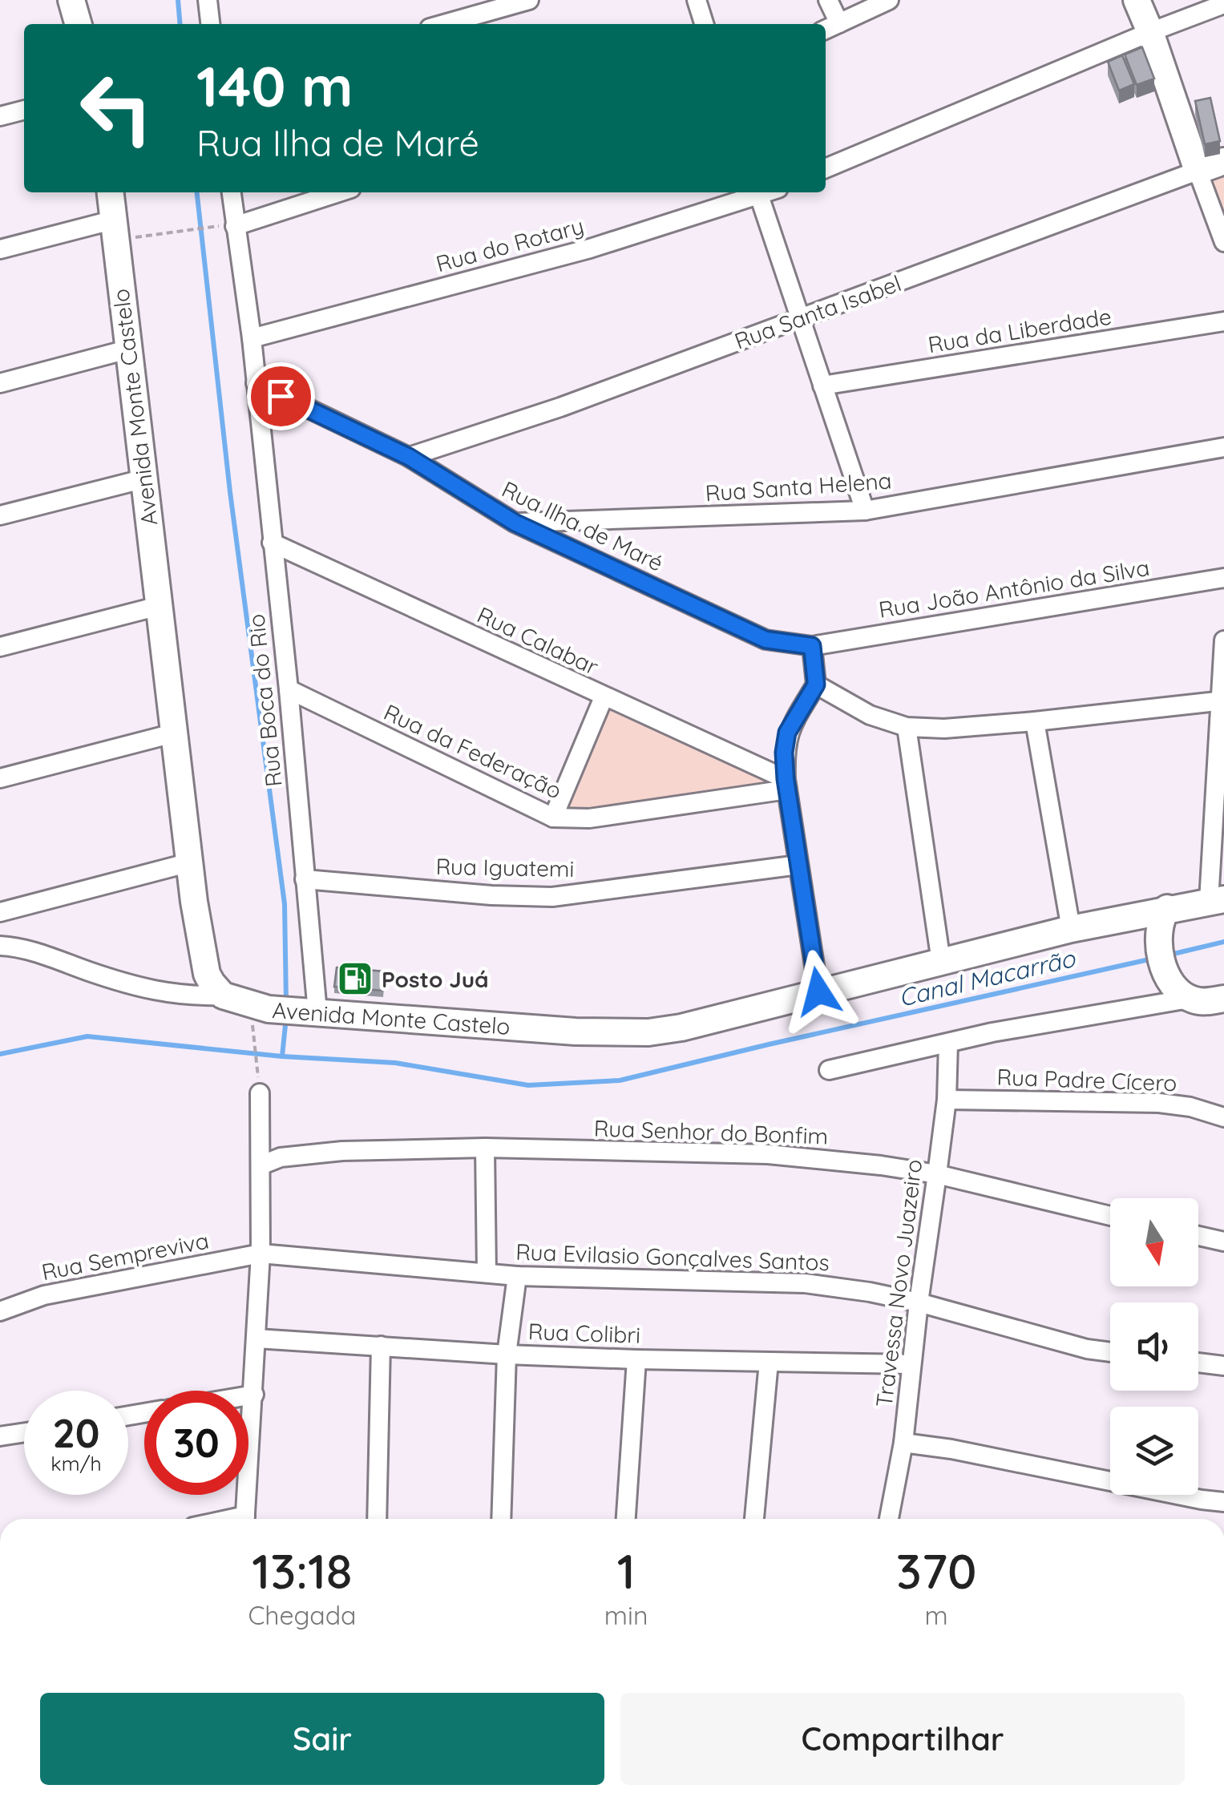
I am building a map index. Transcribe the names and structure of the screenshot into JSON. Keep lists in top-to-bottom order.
{
  "streets": {
    "street": [
      "Rua do Rotary",
      "Rua Santa Isabel",
      "Rua da Liberdade",
      "Avenida Monte Castelo",
      "Rua Santa Helena",
      "Rua Ilha de Maré",
      "Rua João Antônio da Silva",
      "Rua Calabar",
      "Rua Boca do Rio",
      "Rua da Federação",
      "Rua Iguatemi",
      "Rua Padre Cícero",
      "Rua Senhor do Bonfim",
      "Rua Sempreviva",
      "Rua Evilasio Gonçalves Santos",
      "Travessa Novo Juazeiro",
      "Rua Colibri"
    ]
  },
  "crossings": [
    ["Rua do Rotary", "Rua Boca do Rio"],
    ["Rua Santa Isabel", "Rua Ilha de Maré"],
    ["Avenida Monte Castelo", "Rua Boca do Rio"],
    ["Rua Santa Helena", "Rua Ilha de Maré"],
    ["Rua Ilha de Maré", "Rua João Antônio da Silva"],
    ["Rua Ilha de Maré", "Rua Boca do Rio"],
    ["Rua Calabar", "Rua Boca do Rio"],
    ["Rua Calabar", "Rua da Federação"],
    ["Rua Boca do Rio", "Rua da Federação"],
    ["Rua Boca do Rio", "Rua Iguatemi"],
    ["Rua Padre Cícero", "Travessa Novo Juazeiro"],
    ["Rua Senhor do Bonfim", "Travessa Novo Juazeiro"],
    ["Rua Sempreviva", "Rua Evilasio Gonçalves Santos"],
    ["Rua Evilasio Gonçalves Santos", "Travessa Novo Juazeiro"],
    ["Travessa Novo Juazeiro", "Rua Colibri"]
  ],
  "water": ["Canal Macarrão"],
  "places": {
    "fuel station": ["Posto Juá"]
  },
  "north": "bottom",
  "page": {
    "turn": ["140 m", "Rua Ilha de Maré"],
    "speed": "20 km/h",
    "limit": "30",
    "eta": [
      "13:18",
      "Chegada",
      "1",
      "min",
      "370",
      "m"
    ],
    "buttons": ["Sair", "Compartilhar"]
  }
}
